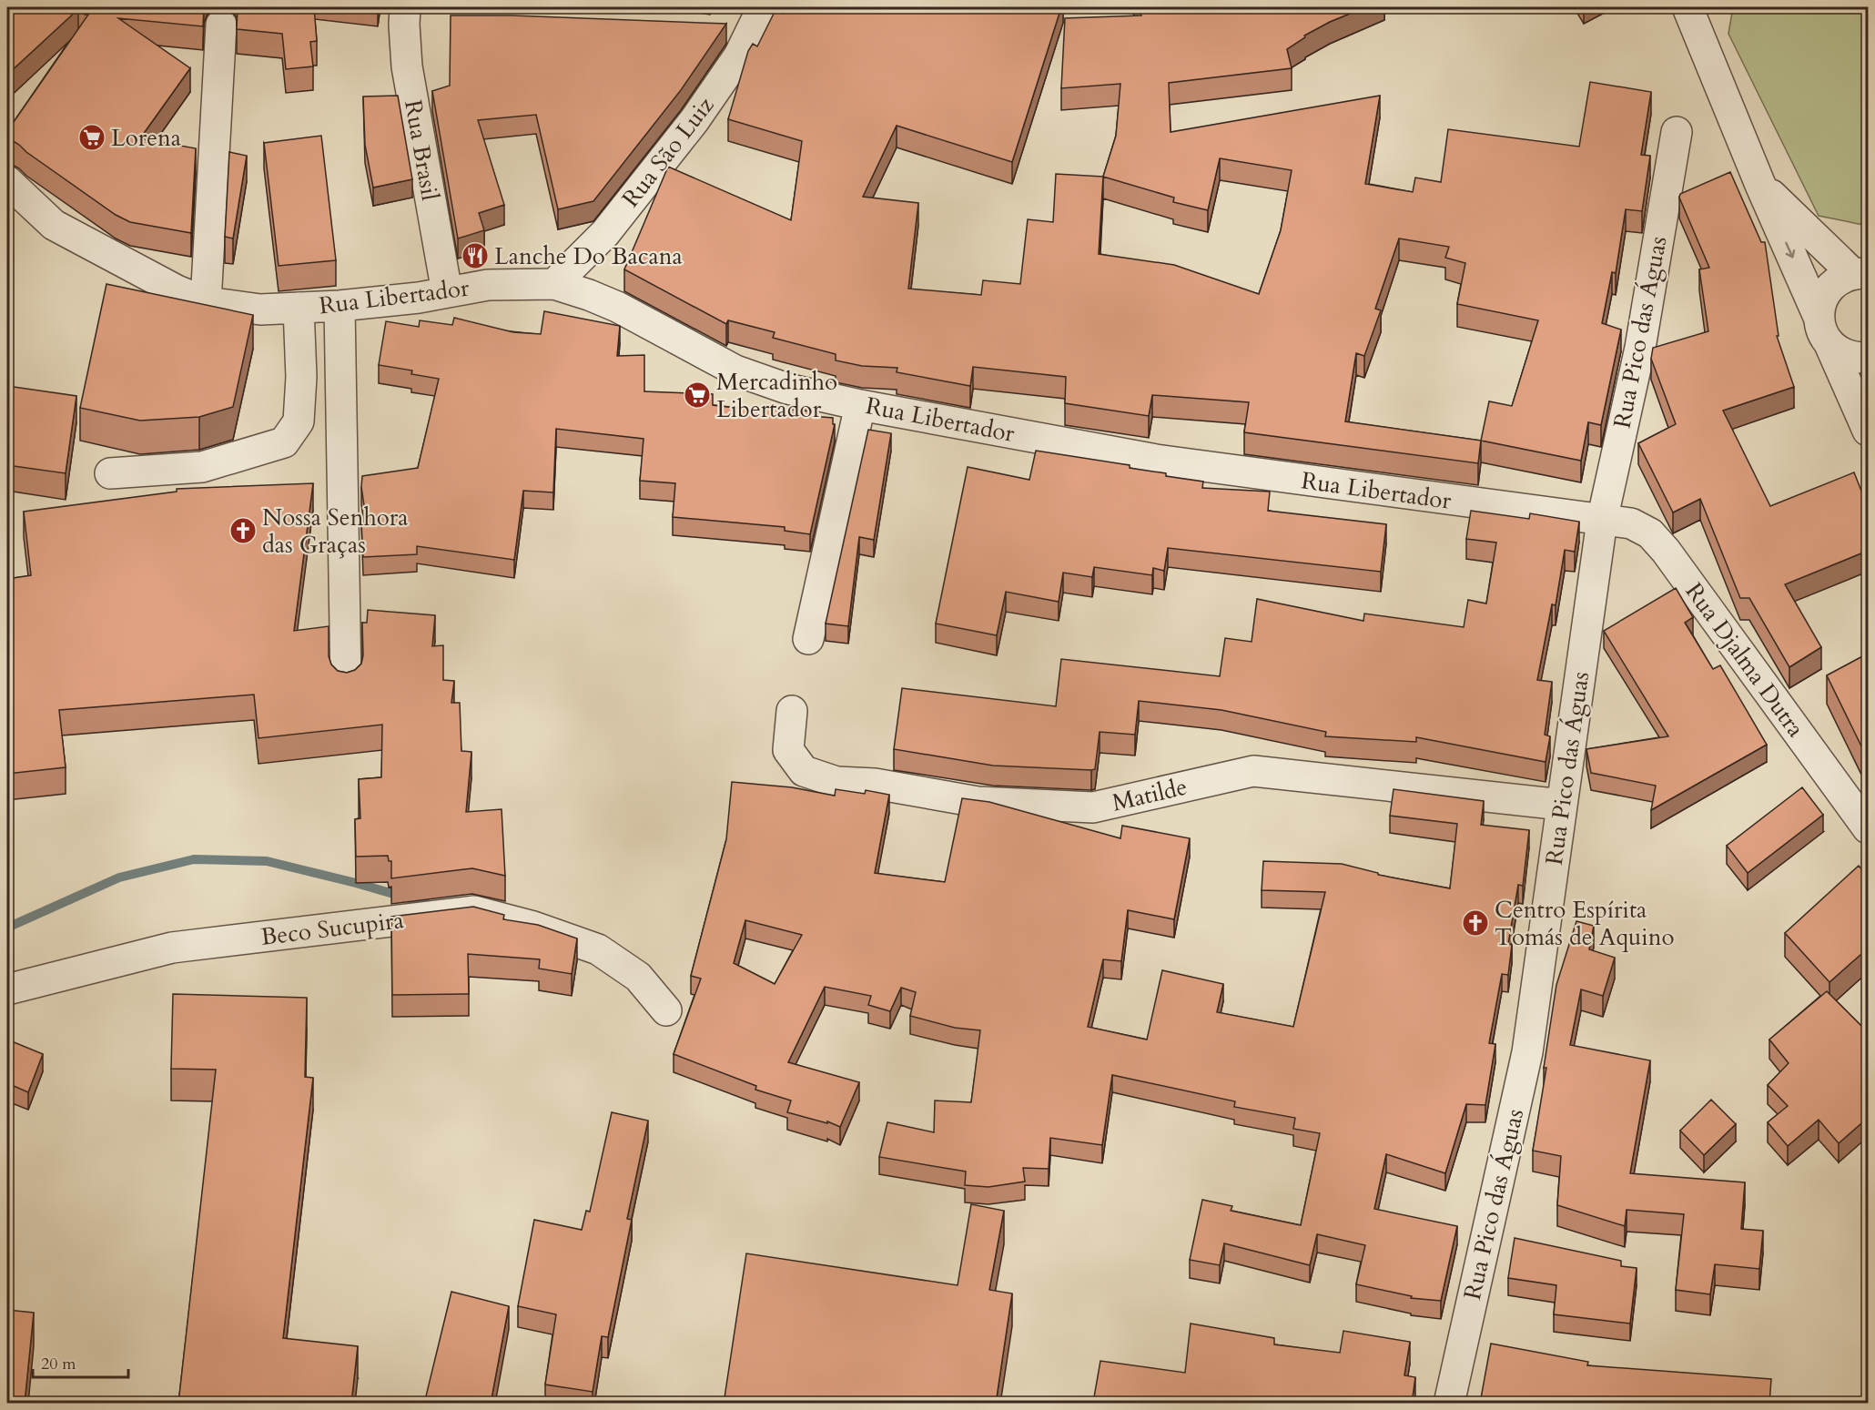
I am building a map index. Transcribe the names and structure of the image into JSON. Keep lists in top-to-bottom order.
{
  "streets": {
    "street": [
      "Rua Brasil",
      "Rua São Luiz",
      "Rua Libertador",
      "Rua Pico das Águas",
      "Rua Djalma Dutra",
      "Matilde",
      "Beco Sucupira"
    ]
  },
  "crossings": [
    ["Rua Brasil", "Rua Libertador"],
    ["Rua São Luiz", "Rua Libertador"],
    ["Rua Libertador", "Rua Pico das Águas"],
    ["Rua Libertador", "Rua Djalma Dutra"],
    ["Rua Pico das Águas", "Rua Djalma Dutra"],
    ["Rua Pico das Águas", "Matilde"]
  ],
  "places": {
    "supermarket": ["Lorena", "Mercadinho Libertador"],
    "restaurant": ["Lanche Do Bacana"],
    "church": ["Nossa Senhora das Graças", "Centro Espírita Tomás de Aquino"]
  },
  "scale_bar": "20 m"
}
